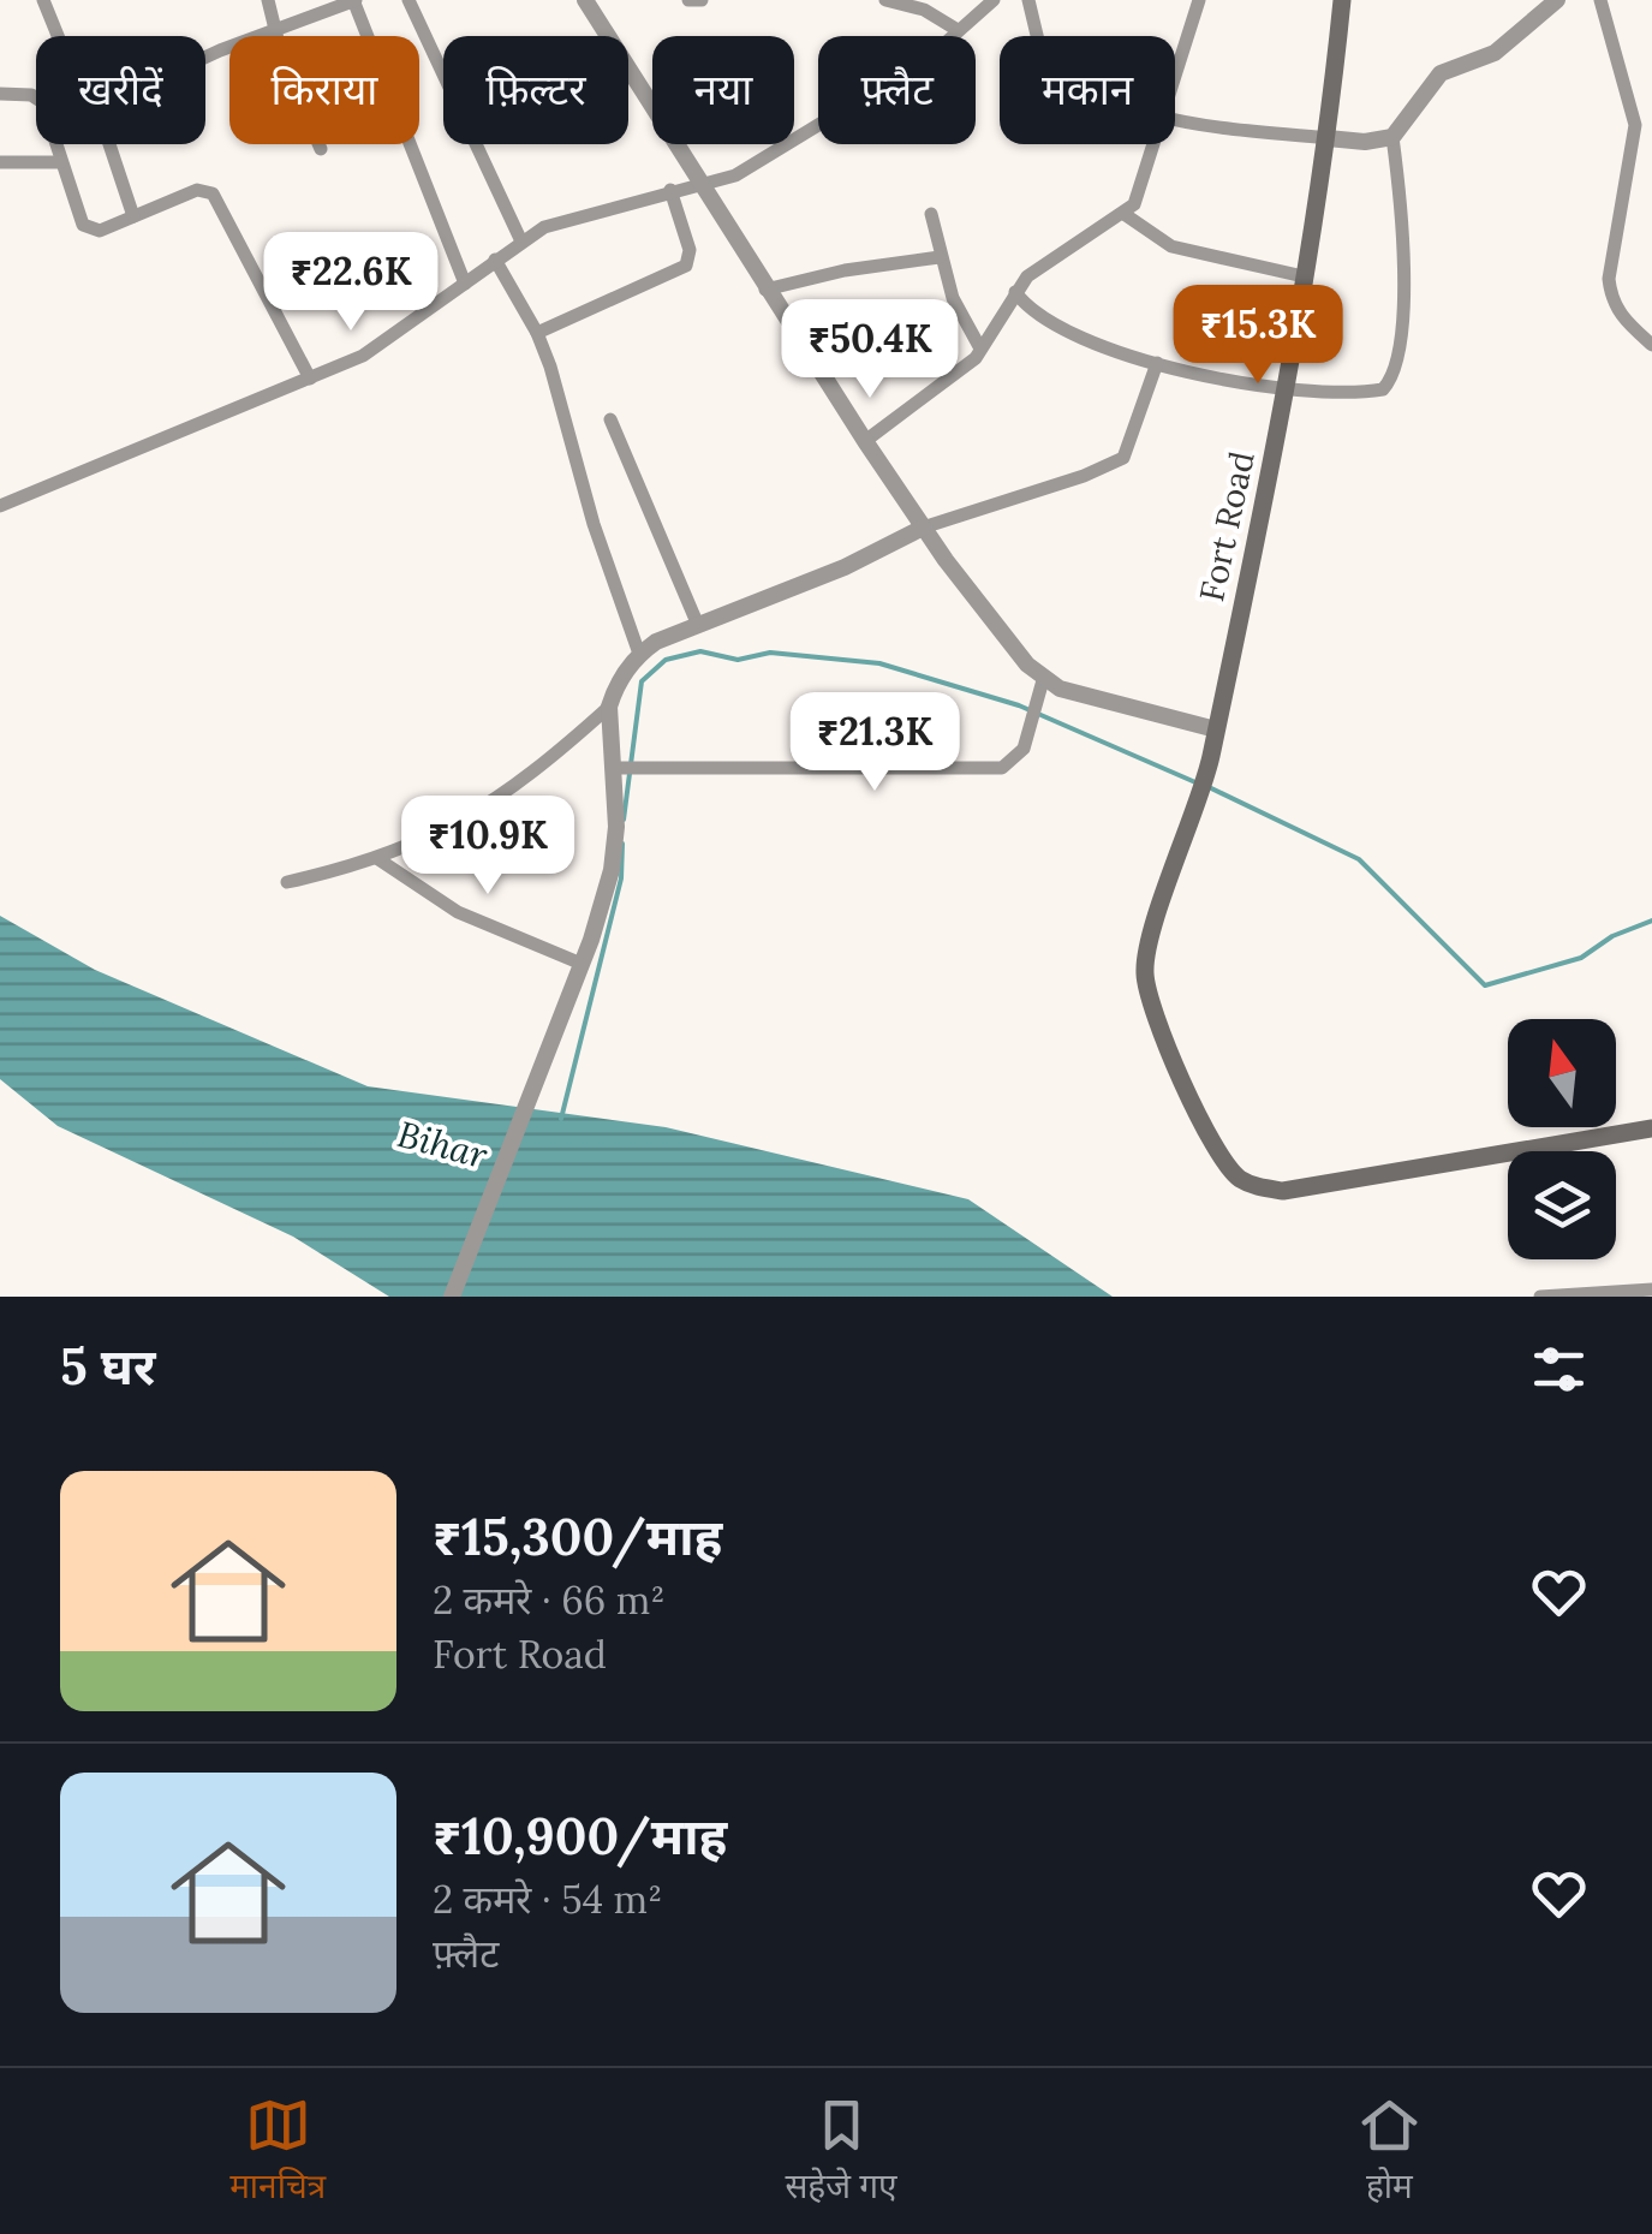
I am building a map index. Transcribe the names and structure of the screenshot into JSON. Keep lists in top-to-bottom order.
{
  "streets": {
    "main road": ["Fort Road"]
  },
  "water": ["Bihar"],
  "north": "top",
  "page": {
    "chip": [
      "खरीदें",
      "किराया",
      "फ़िल्टर",
      "नया",
      "फ़्लैट",
      "मकान"
    ],
    "price": [
      "₹22.6K",
      "₹15.3K",
      "₹50.4K",
      "₹21.3K",
      "₹10.9K"
    ],
    "heading": "5 घर",
    "list": [
      {
        "name": "₹15,300/माह",
        "note": "2 कमरे · 66 m² · Fort Road"
      },
      {
        "name": "₹10,900/माह",
        "note": "2 कमरे · 54 m² · फ़्लैट"
      }
    ],
    "tabs": ["मानचित्र", "सहेजे गए", "होम"]
  }
}
